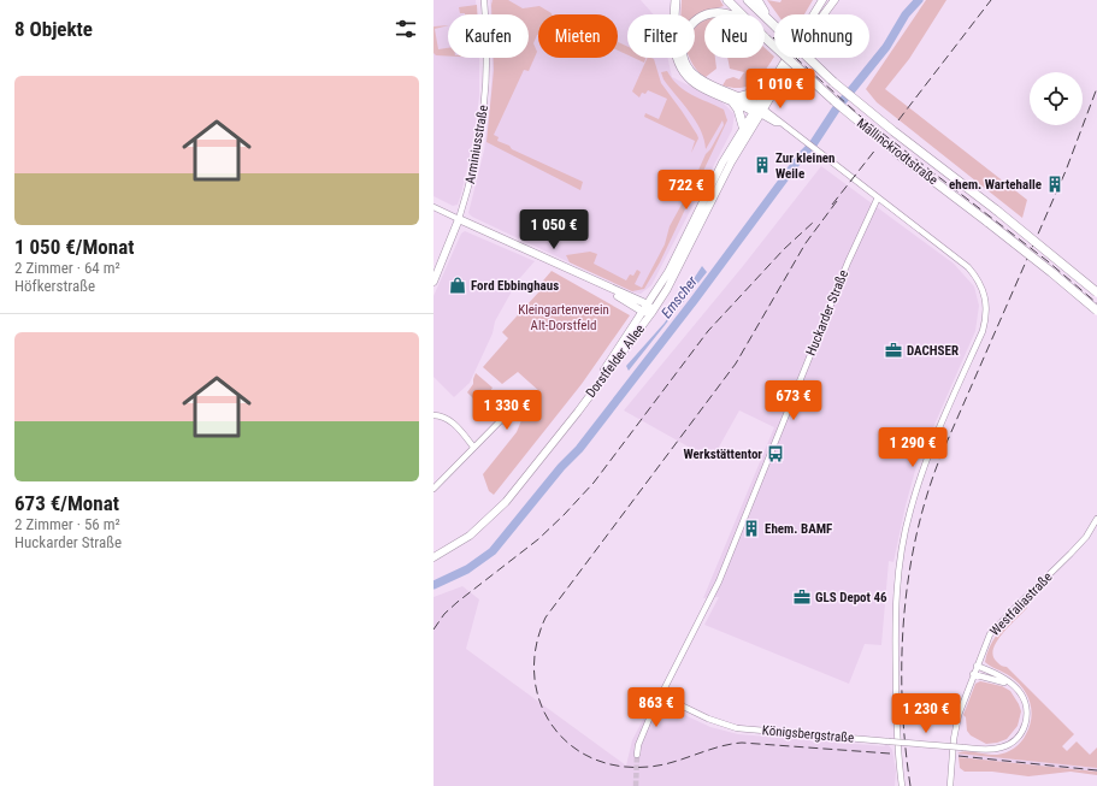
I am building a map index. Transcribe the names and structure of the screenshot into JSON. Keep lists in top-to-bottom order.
{
  "streets": {
    "highway": ["Mallinckrodtstraße"],
    "main road": ["Arminiusstraße", "Dorstfelder Allee"],
    "street": ["Huckarder Straße", "Westfaliastraße", "Königsbergstraße"]
  },
  "crossings": [
    ["Huckarder Straße", "Königsbergstraße"]
  ],
  "water": ["Emscher"],
  "parks": ["Kleingartenverein Alt-Dorstfeld"],
  "places": {
    "building": ["Zur kleinen Weile", "ehem. Wartehalle", "Ehem. BAMF"],
    "shop": ["Ford Ebbinghaus"],
    "office": ["DACHSER", "GLS Depot 46"],
    "bus stop": ["Werkstättentor"]
  },
  "page": {
    "heading": "8 Objekte",
    "chip": [
      "Kaufen",
      "Mieten",
      "Filter",
      "Neu",
      "Wohnung"
    ],
    "list": [
      {
        "name": "1 050 €/Monat",
        "note": "2 Zimmer · 64 m² · Höfkerstraße"
      },
      {
        "name": "673 €/Monat",
        "note": "2 Zimmer · 56 m² · Huckarder Straße"
      }
    ],
    "price": [
      "1 010 €",
      "722 €",
      "1 050 €",
      "673 €",
      "1 330 €",
      "1 290 €",
      "863 €",
      "1 230 €"
    ]
  }
}
